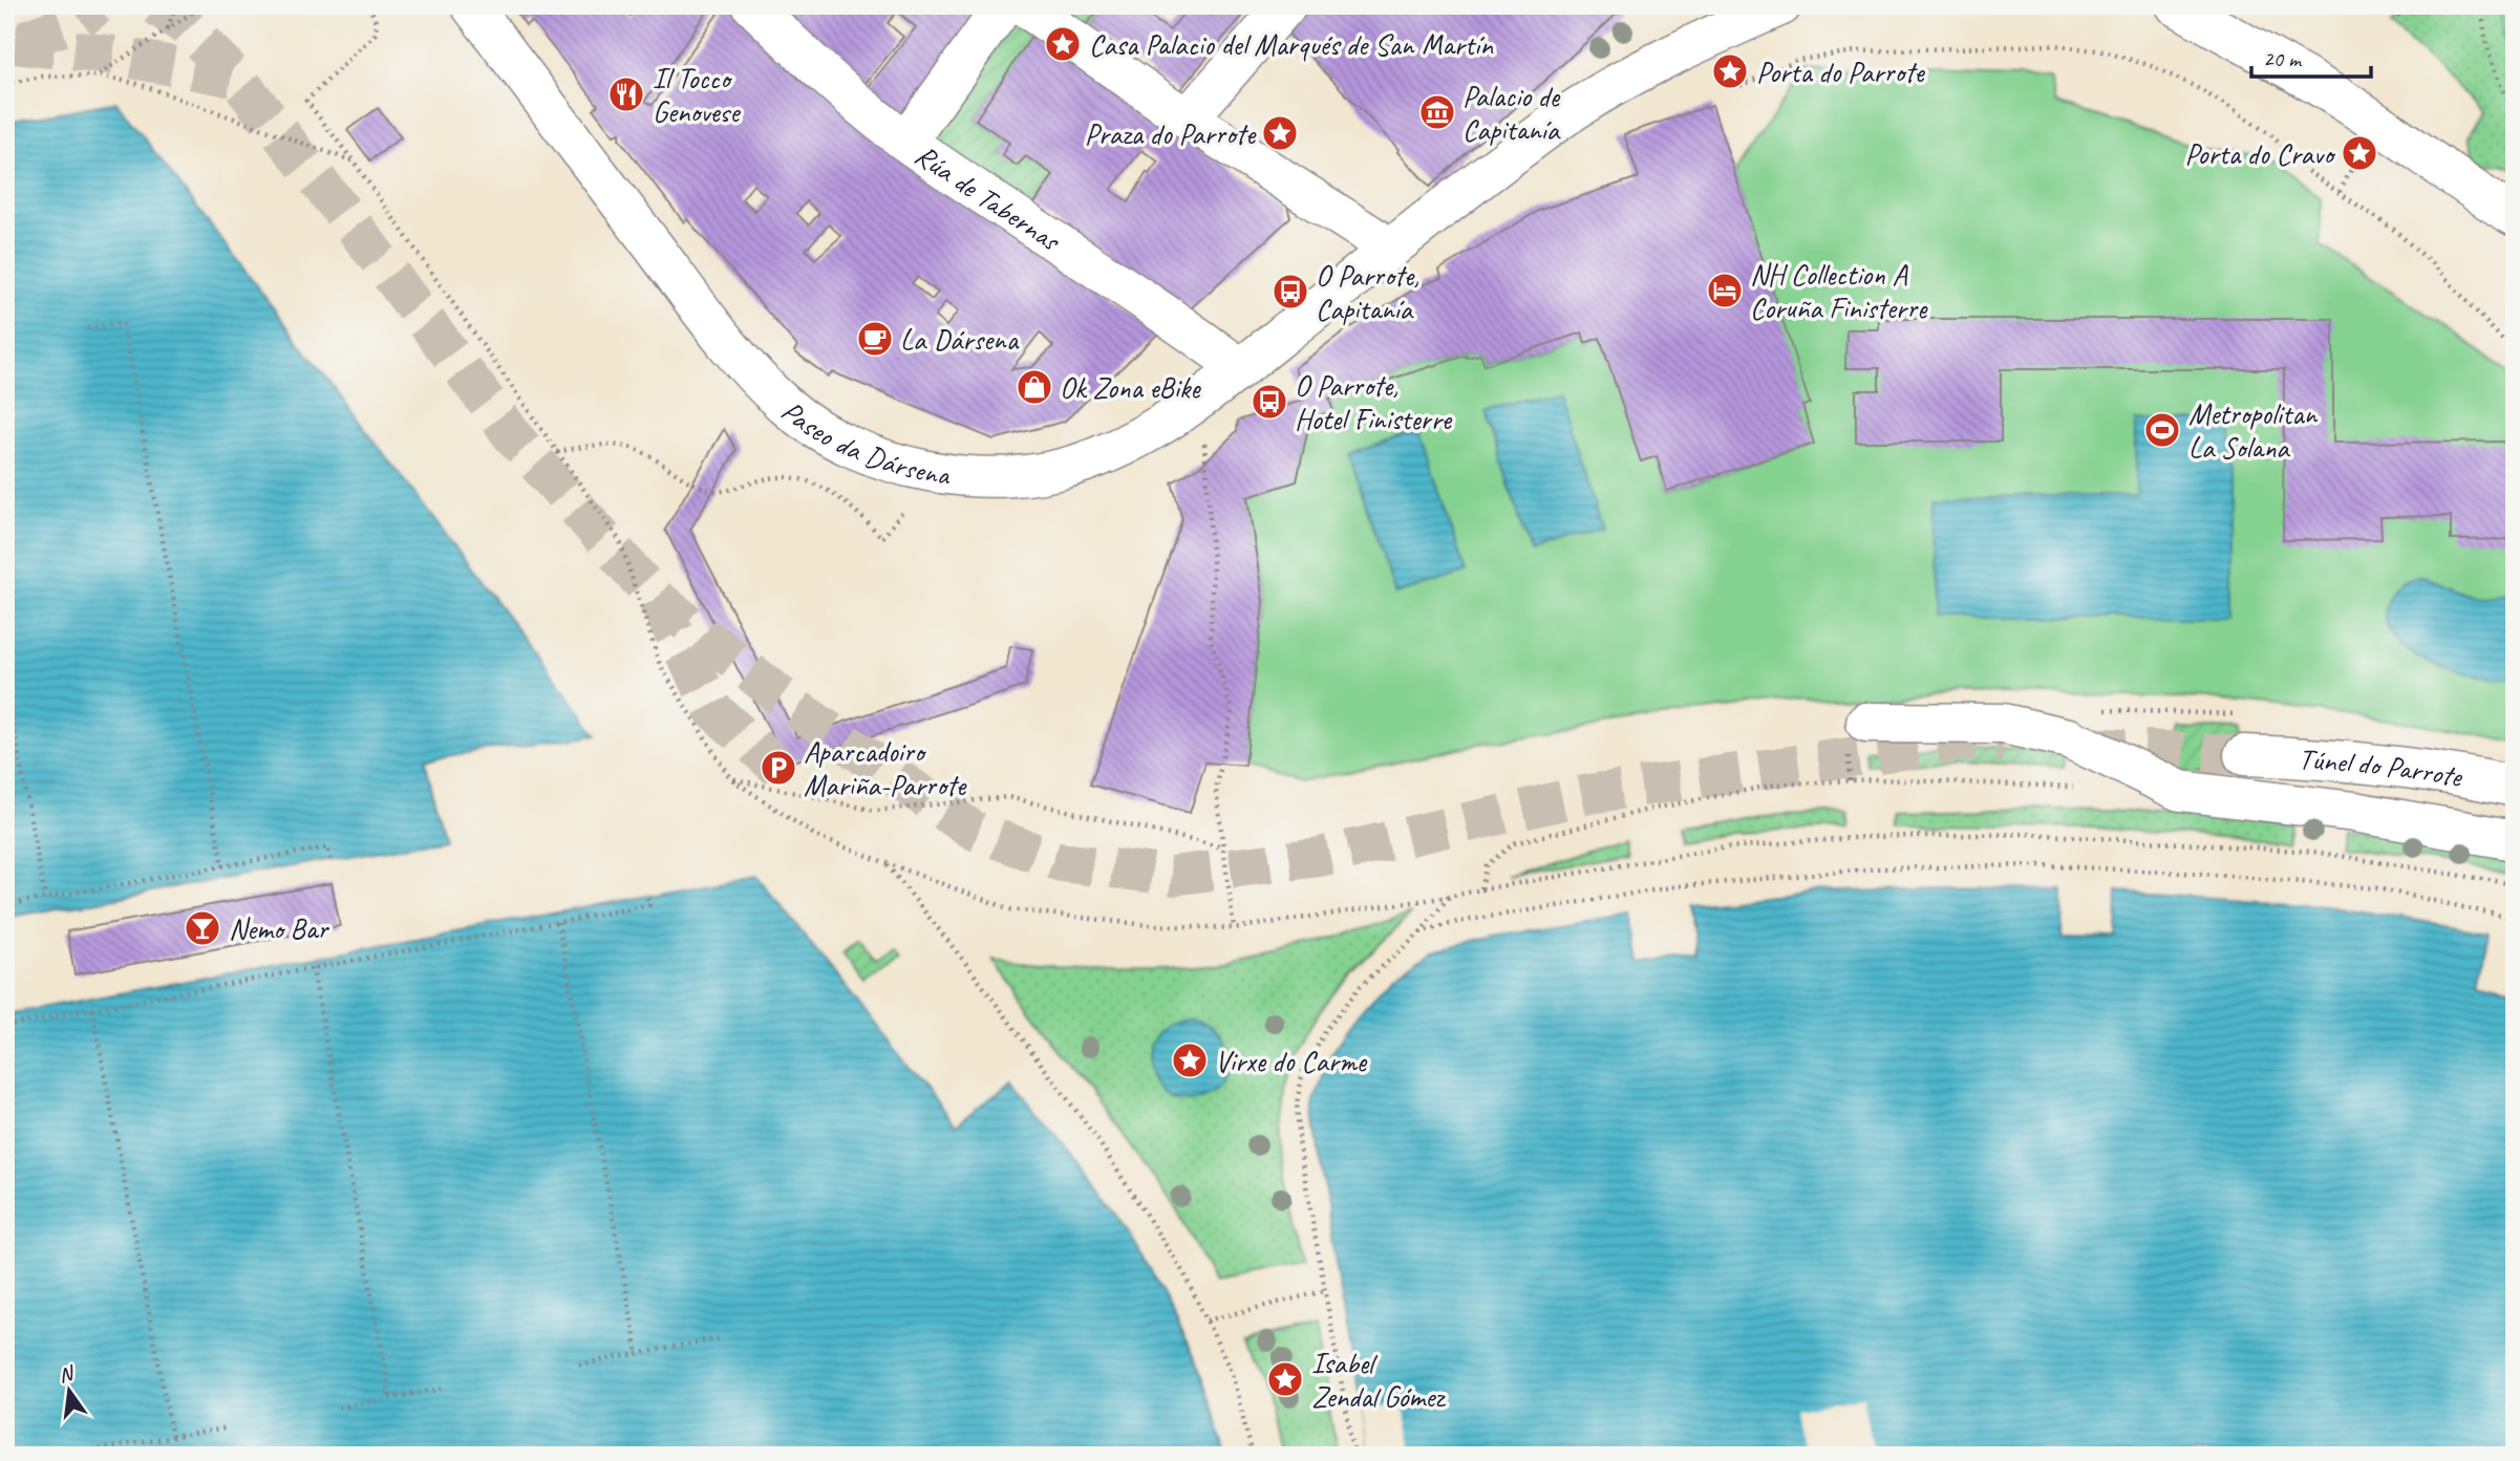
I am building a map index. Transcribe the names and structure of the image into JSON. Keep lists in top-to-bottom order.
{
  "streets": {
    "street": ["Rúa de Tabernas", "Paseo da Dársena", "Túnel do Parrote"]
  },
  "crossings": [
    ["Rúa de Tabernas", "Paseo da Dársena"]
  ],
  "places": {
    "place": [
      "Casa Palacio del Marqués de San Martín",
      "Porta do Parrote",
      "Praza do Parrote",
      "Porta do Cravo",
      "Virxe do Carme",
      "Isabel Zendal Gómez"
    ],
    "restaurant": ["Il Tocco Genovese"],
    "museum": ["Palacio de Capitanía"],
    "hotel": ["NH Collection A Coruña Finisterre"],
    "bus stop": ["O Parrote, Capitanía", "O Parrote, Hotel Finisterre"],
    "cafe": ["La Dársena"],
    "shop": ["Ok Zona eBike"],
    "sports": ["Metropolitan La Solana"],
    "parking": ["Aparcadoiro Mariña-Parrote"],
    "bar": ["Nemo Bar"]
  },
  "scale_bar": "20 m",
  "north": "top"
}
